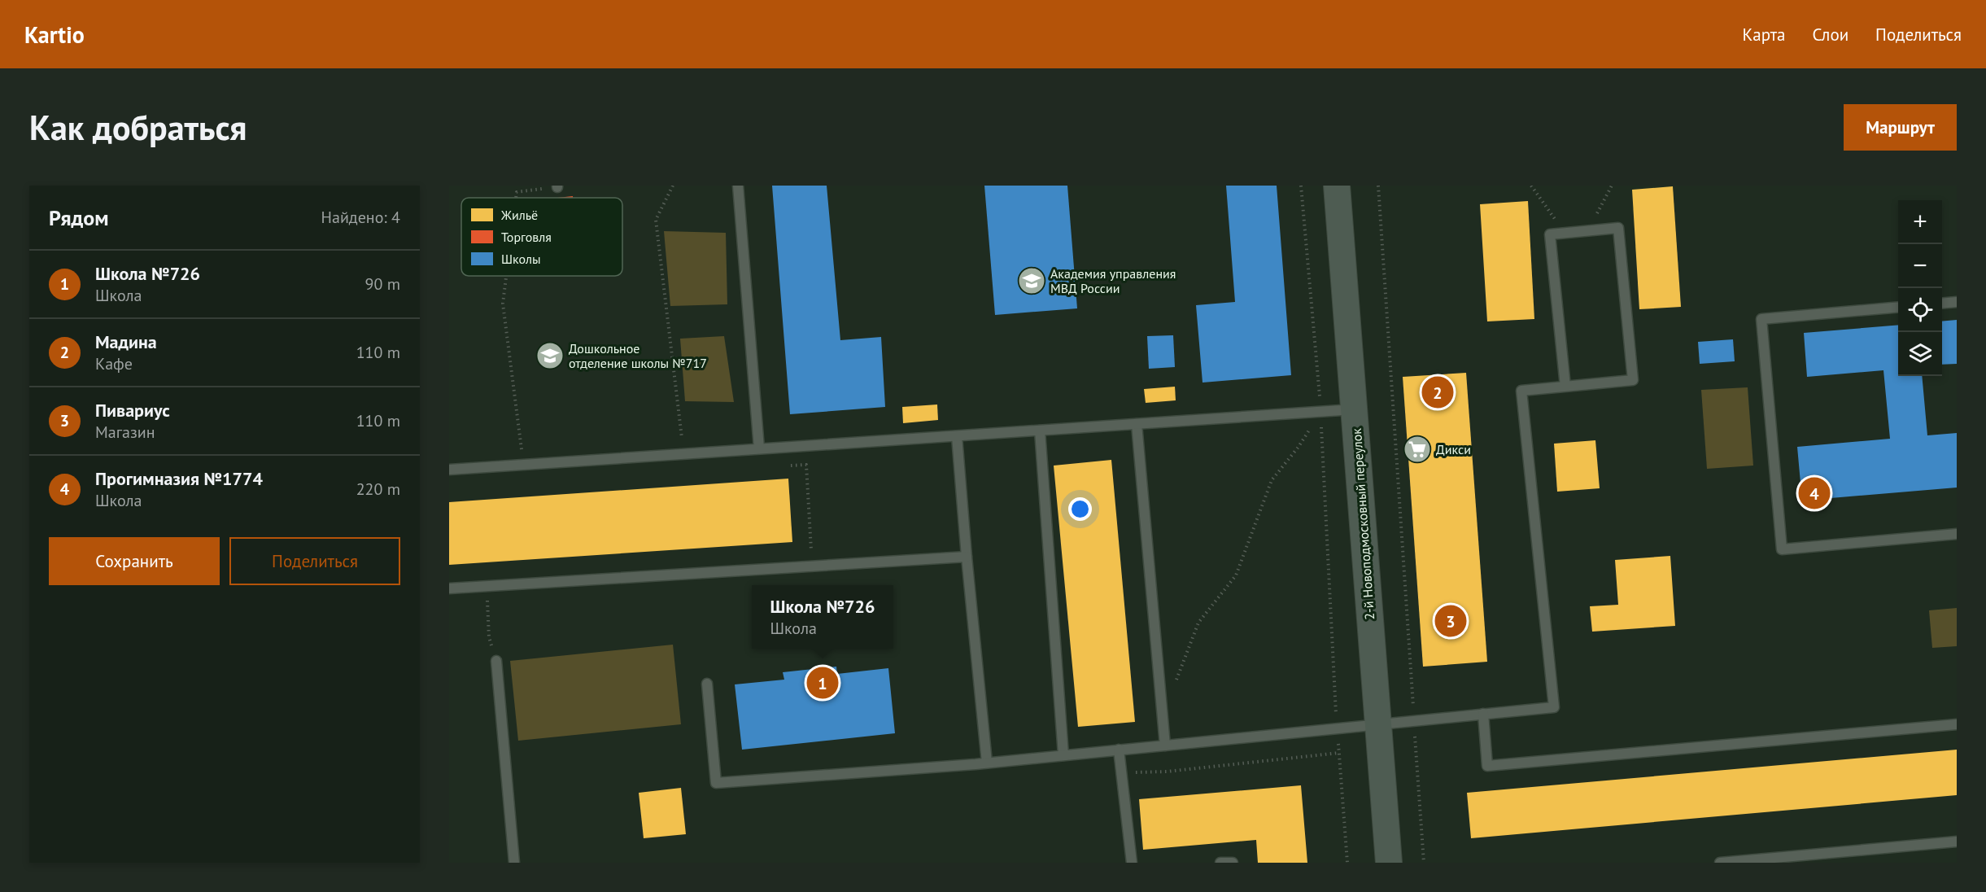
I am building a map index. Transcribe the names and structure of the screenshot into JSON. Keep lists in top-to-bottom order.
{
  "streets": {
    "street": ["2-й Новоподмосковный переулок"]
  },
  "places": {
    "school or university": ["Академия управления МВД России", "Дошкольное отделение школы №717"],
    "supermarket": ["Дикси"]
  },
  "legend": ["Жильё", "Торговля", "Школы"],
  "page": {
    "header": "Kartio",
    "nav": ["Карта", "Слои", "Поделиться"],
    "buttons": [
      "Маршрут",
      ["Сохранить", "Поделиться"]
    ],
    "title": "Как добраться",
    "heading": ["Рядом", "Найдено: 4"],
    "map_buttons": ["+", "−"],
    "list": [
      {
        "mark": "1",
        "name": "Школа №726",
        "note": "Школа",
        "value": "90 m"
      },
      {
        "mark": "2",
        "name": "Мадина",
        "note": "Кафе",
        "value": "110 m"
      },
      {
        "mark": "3",
        "name": "Пивариус",
        "note": "Магазин",
        "value": "110 m"
      },
      {
        "mark": "4",
        "name": "Прогимназия №1774",
        "note": "Школа",
        "value": "220 m"
      }
    ],
    "pins": [
      "2",
      "4",
      "3",
      "1"
    ],
    "popup": ["Школа №726", "Школа"]
  }
}
